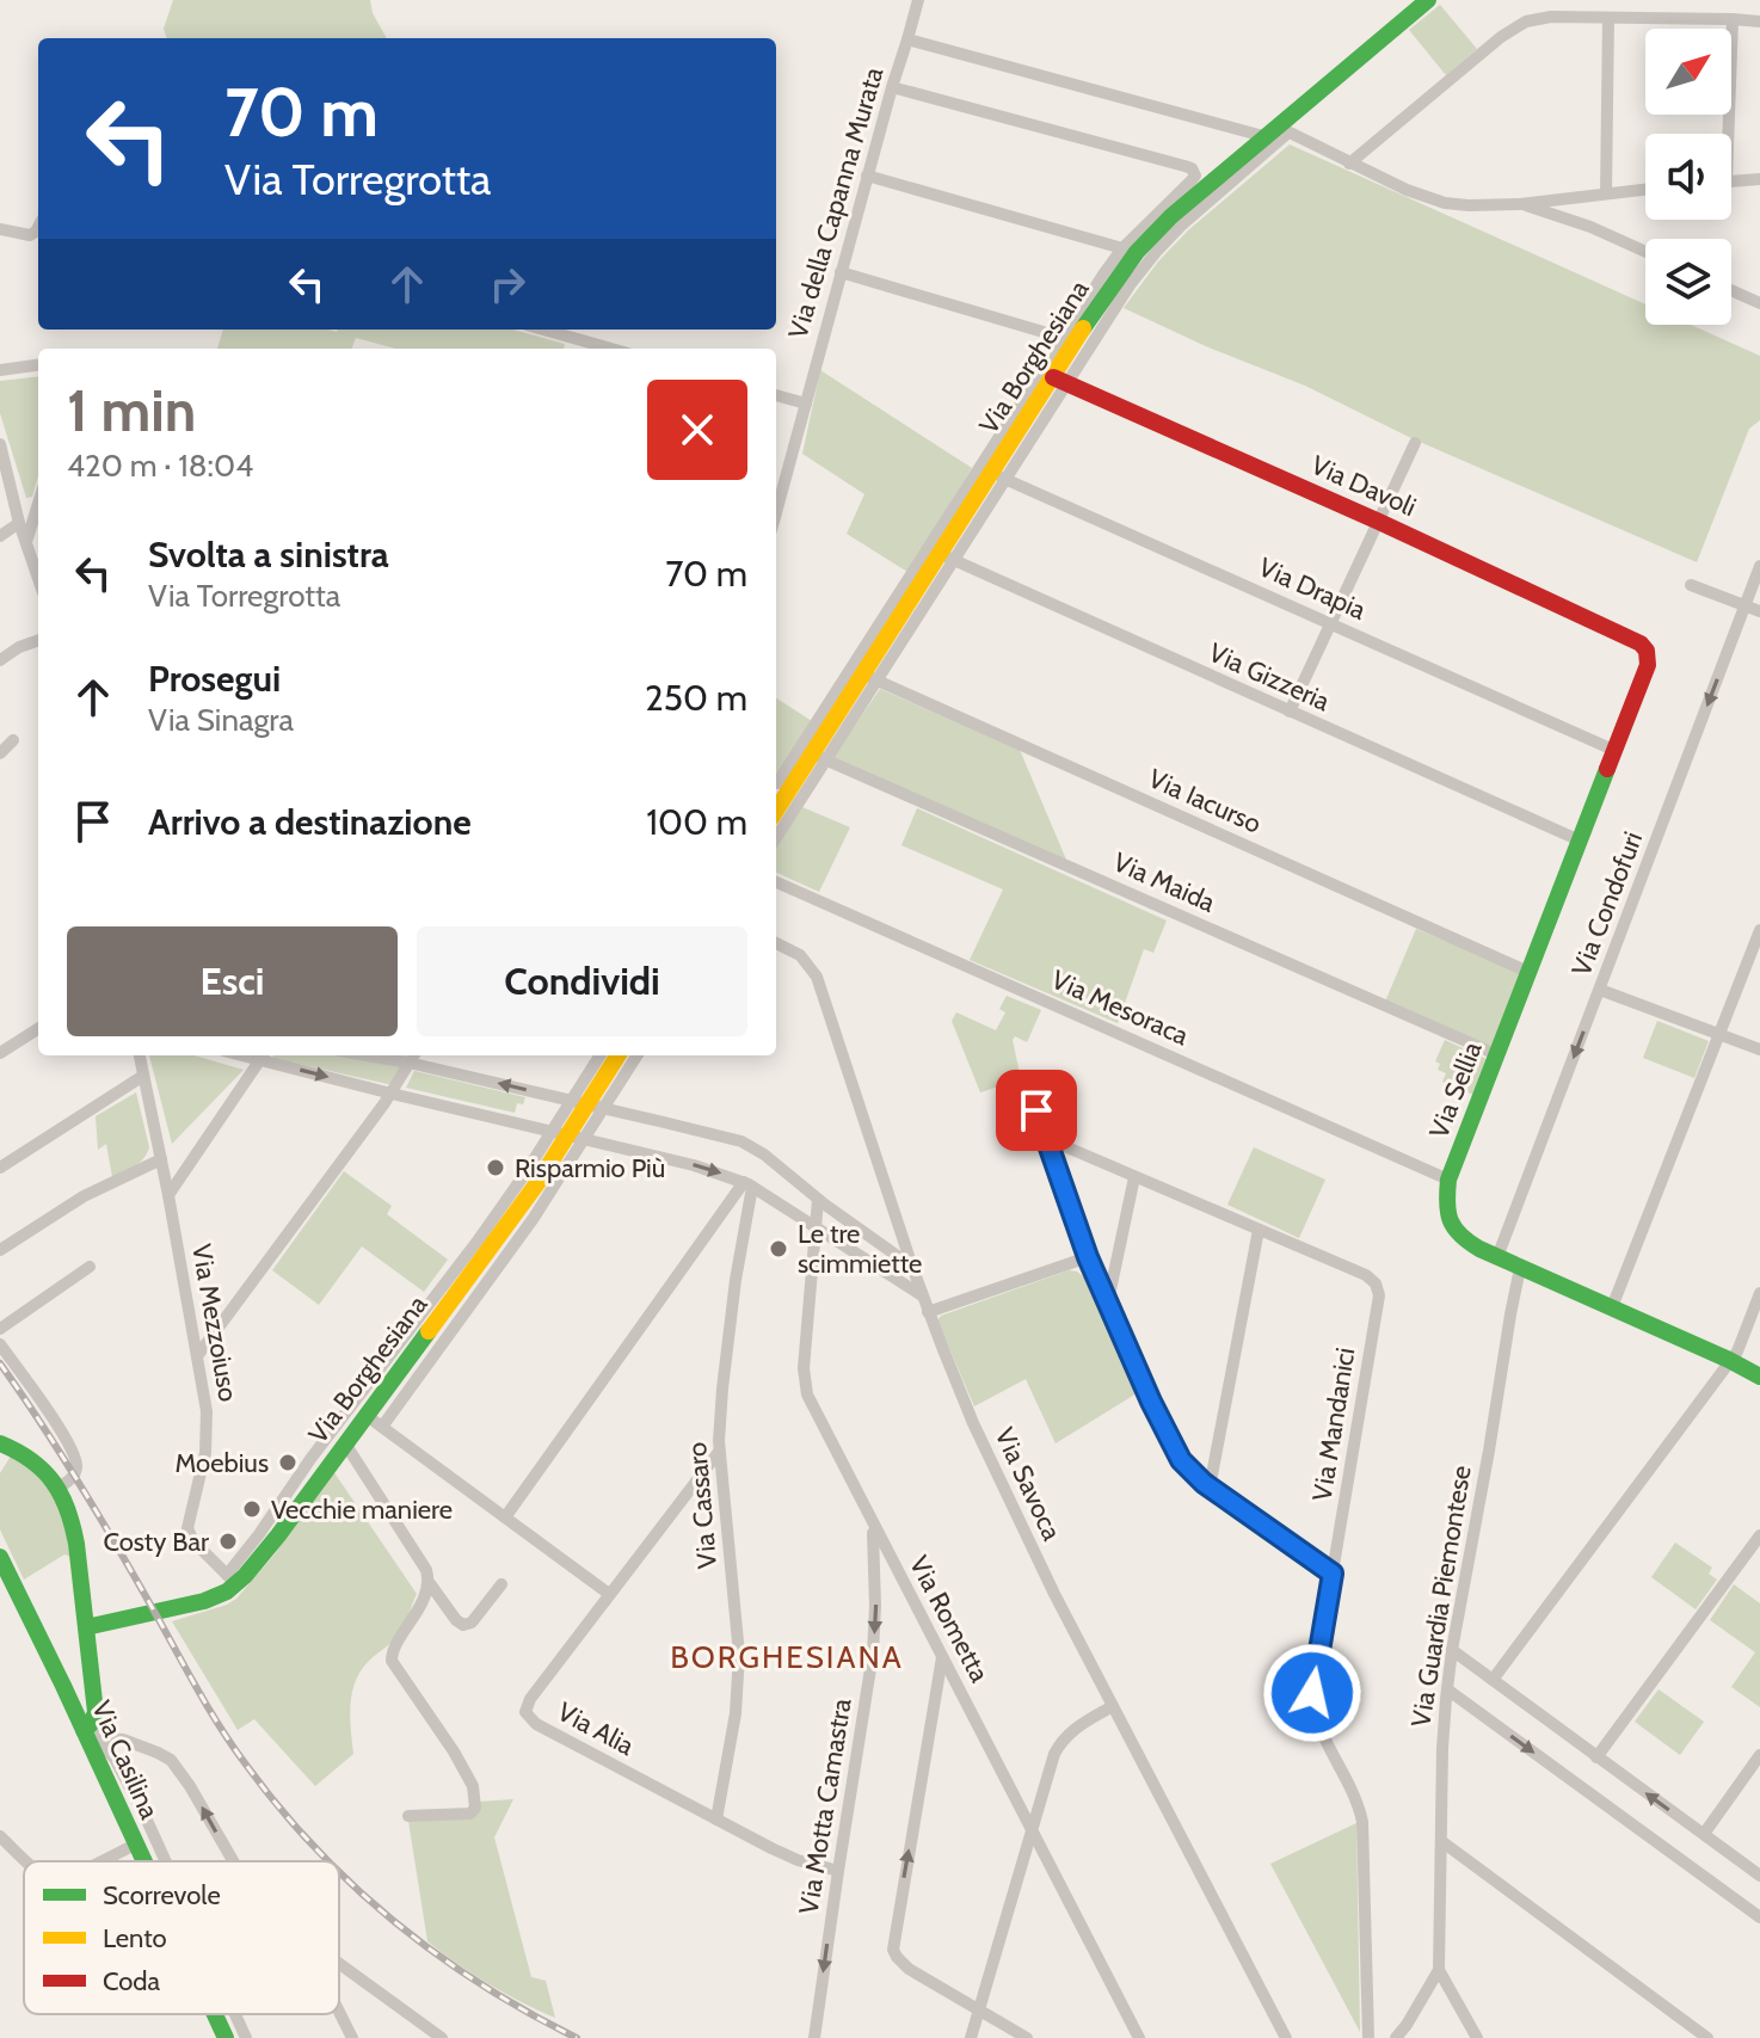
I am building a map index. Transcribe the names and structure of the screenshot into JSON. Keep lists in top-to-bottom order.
{
  "streets": {
    "street": [
      "Via della Capanna Murata",
      "Via Borghesiana",
      "Via Davoli",
      "Via Drapia",
      "Via Gizzeria",
      "Via Iacurso",
      "Via Maida",
      "Via Condofuri",
      "Via Mesoraca",
      "Via Sellia",
      "Via Mezzoiuso",
      "Via Mandanici",
      "Via Savoca",
      "Via Cassaro",
      "Via Guardia Piemontese",
      "Via Rometta",
      "Via Alia",
      "Via Casilina",
      "Via Motta Camastra"
    ]
  },
  "crossings": [
    ["Via della Capanna Murata", "Via Borghesiana"],
    ["Via Borghesiana", "Via Davoli"],
    ["Via Borghesiana", "Via Drapia"],
    ["Via Borghesiana", "Via Gizzeria"],
    ["Via Borghesiana", "Via Iacurso"],
    ["Via Borghesiana", "Via Maida"],
    ["Via Borghesiana", "Via Mezzoiuso"],
    ["Via Davoli", "Via Sellia"],
    ["Via Drapia", "Via Sellia"],
    ["Via Gizzeria", "Via Sellia"],
    ["Via Iacurso", "Via Sellia"],
    ["Via Maida", "Via Sellia"],
    ["Via Condofuri", "Via Sellia"],
    ["Via Mesoraca", "Via Sellia"],
    ["Via Sellia", "Via Guardia Piemontese"],
    ["Via Cassaro", "Via Alia"],
    ["Via Rometta", "Via Motta Camastra"],
    ["Via Alia", "Via Motta Camastra"]
  ],
  "one_way": ["Via Condofuri", "Via Motta Camastra"],
  "districts": ["BORGHESIANA"],
  "places": [
    "Risparmio Più",
    "Le tre scimmiette",
    "Moebius",
    "Vecchie maniere",
    "Costy Bar"
  ],
  "legend": ["Scorrevole", "Lento", "Coda"],
  "north": "top right",
  "page": {
    "turn": ["70 m", "Via Torregrotta"],
    "heading": ["1 min", "420 m · 18:04"],
    "list": [
      {
        "name": "Svolta a sinistra",
        "note": "Via Torregrotta",
        "value": "70 m"
      },
      {
        "name": "Prosegui",
        "note": "Via Sinagra",
        "value": "250 m"
      },
      {
        "name": "Arrivo a destinazione",
        "value": "100 m"
      }
    ],
    "buttons": ["Esci", "Condividi"]
  }
}
